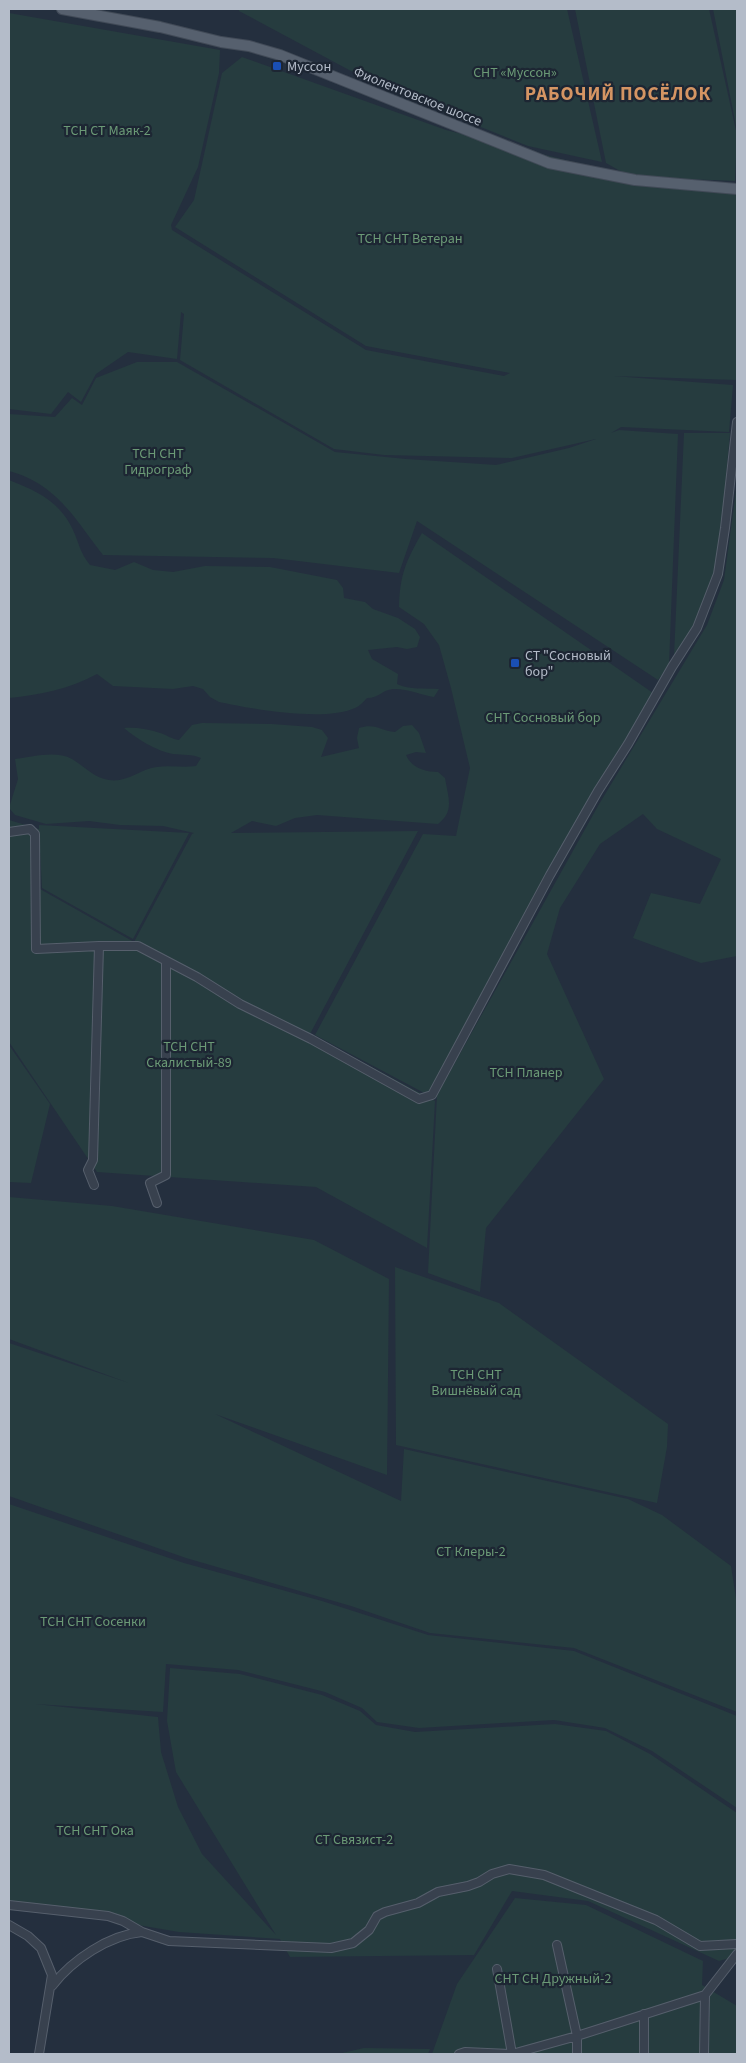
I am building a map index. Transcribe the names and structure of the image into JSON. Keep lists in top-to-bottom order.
{
  "streets": {
    "main road": ["Фиолентовское шоссе"]
  },
  "districts": ["РАБОЧИЙ ПОСЁЛОК"],
  "parks": [
    "СНТ «Муссон»",
    "ТСН СТ Маяк-2",
    "ТСН СНТ Ветеран",
    "ТСН СНТ Гидрограф",
    "СНТ Сосновый бор",
    "ТСН СНТ Скалистый-89",
    "ТСН Планер",
    "ТСН СНТ Вишнёвый сад",
    "СТ Клеры-2",
    "ТСН СНТ Сосенки",
    "ТСН СНТ Ока",
    "СТ Связист-2",
    "СНТ СН Дружный-2"
  ],
  "places": {
    "transit": ["Муссон", "СТ \"Сосновый бор\""]
  }
}
